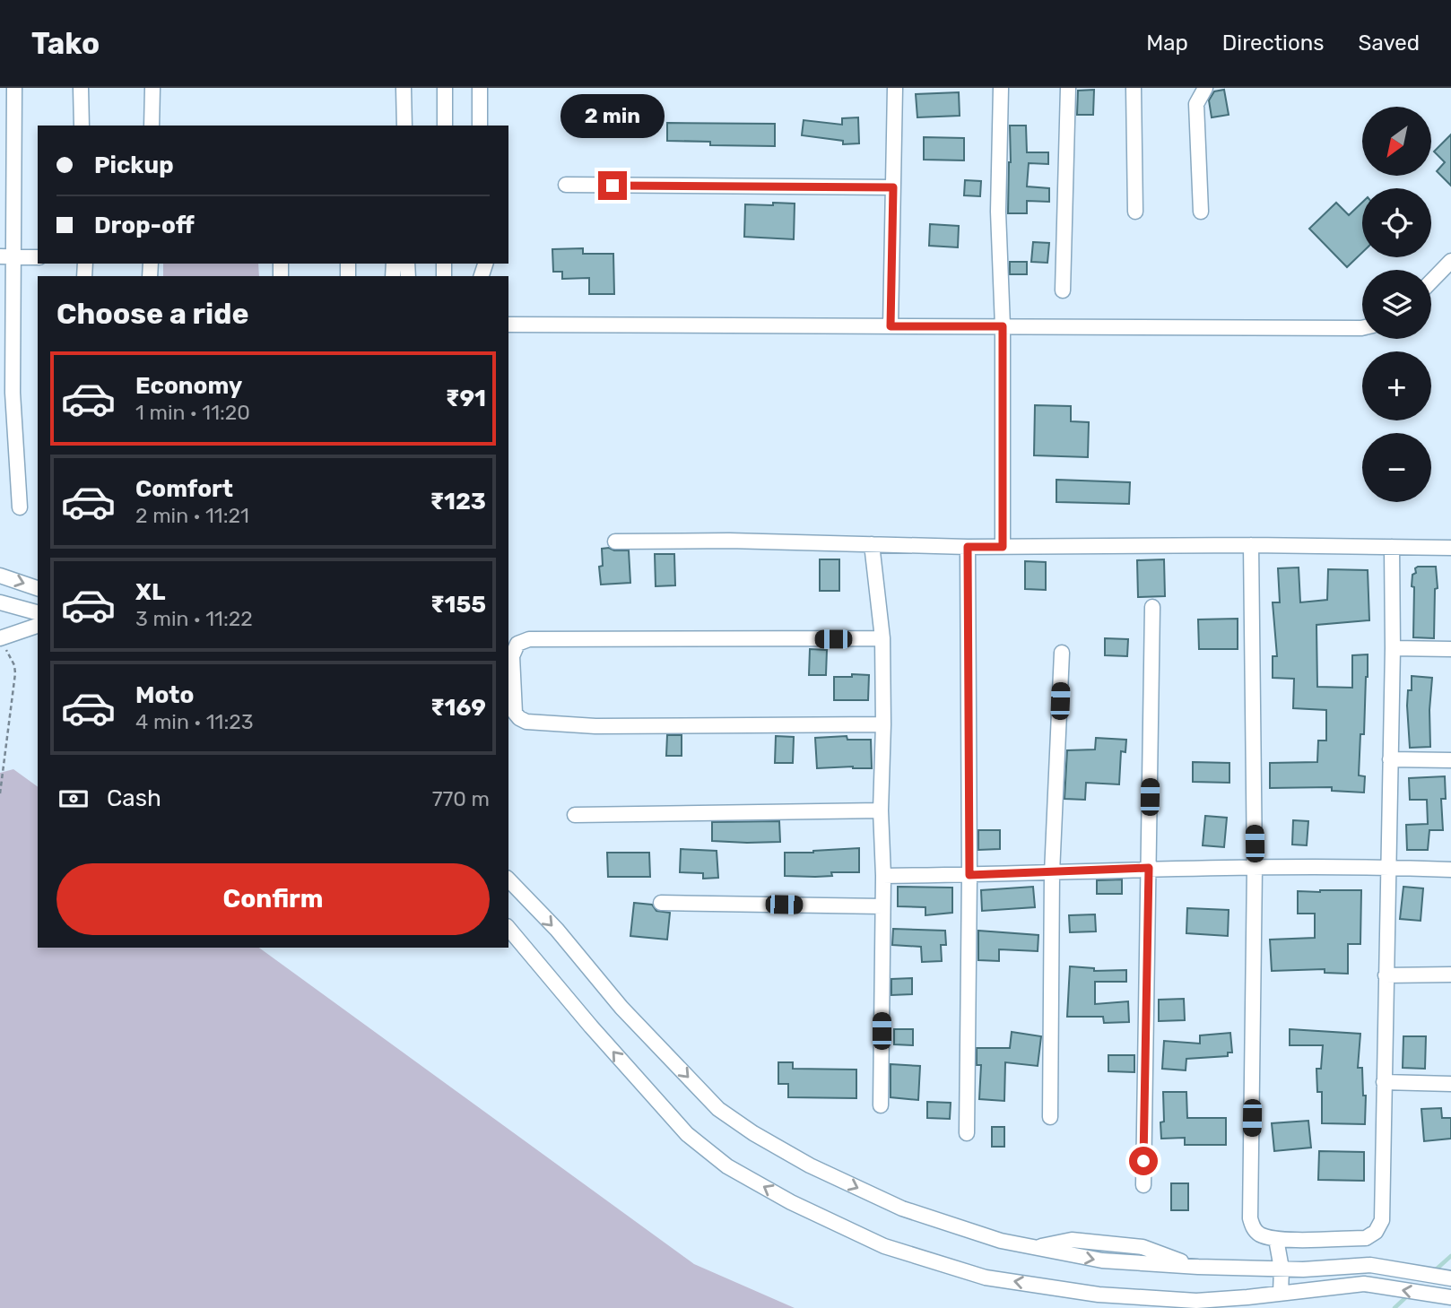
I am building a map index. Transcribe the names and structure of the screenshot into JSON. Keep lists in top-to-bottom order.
{
  "north": "bottom left",
  "page": {
    "header": "Tako",
    "nav": ["Map", "Directions", "Saved"],
    "bubble": "2 min",
    "map_buttons": ["+", "−"],
    "banner": ["Pickup", "Drop-off"],
    "heading": "Choose a ride",
    "list": [
      {
        "name": "Economy",
        "note": "1 min · 11:20",
        "value": "₹91"
      },
      {
        "name": "Comfort",
        "note": "2 min · 11:21",
        "value": "₹123"
      },
      {
        "name": "XL",
        "note": "3 min · 11:22",
        "value": "₹155"
      },
      {
        "name": "Moto",
        "note": "4 min · 11:23",
        "value": "₹169"
      }
    ],
    "pay": ["Cash", "770 m"],
    "buttons": "Confirm"
  }
}
